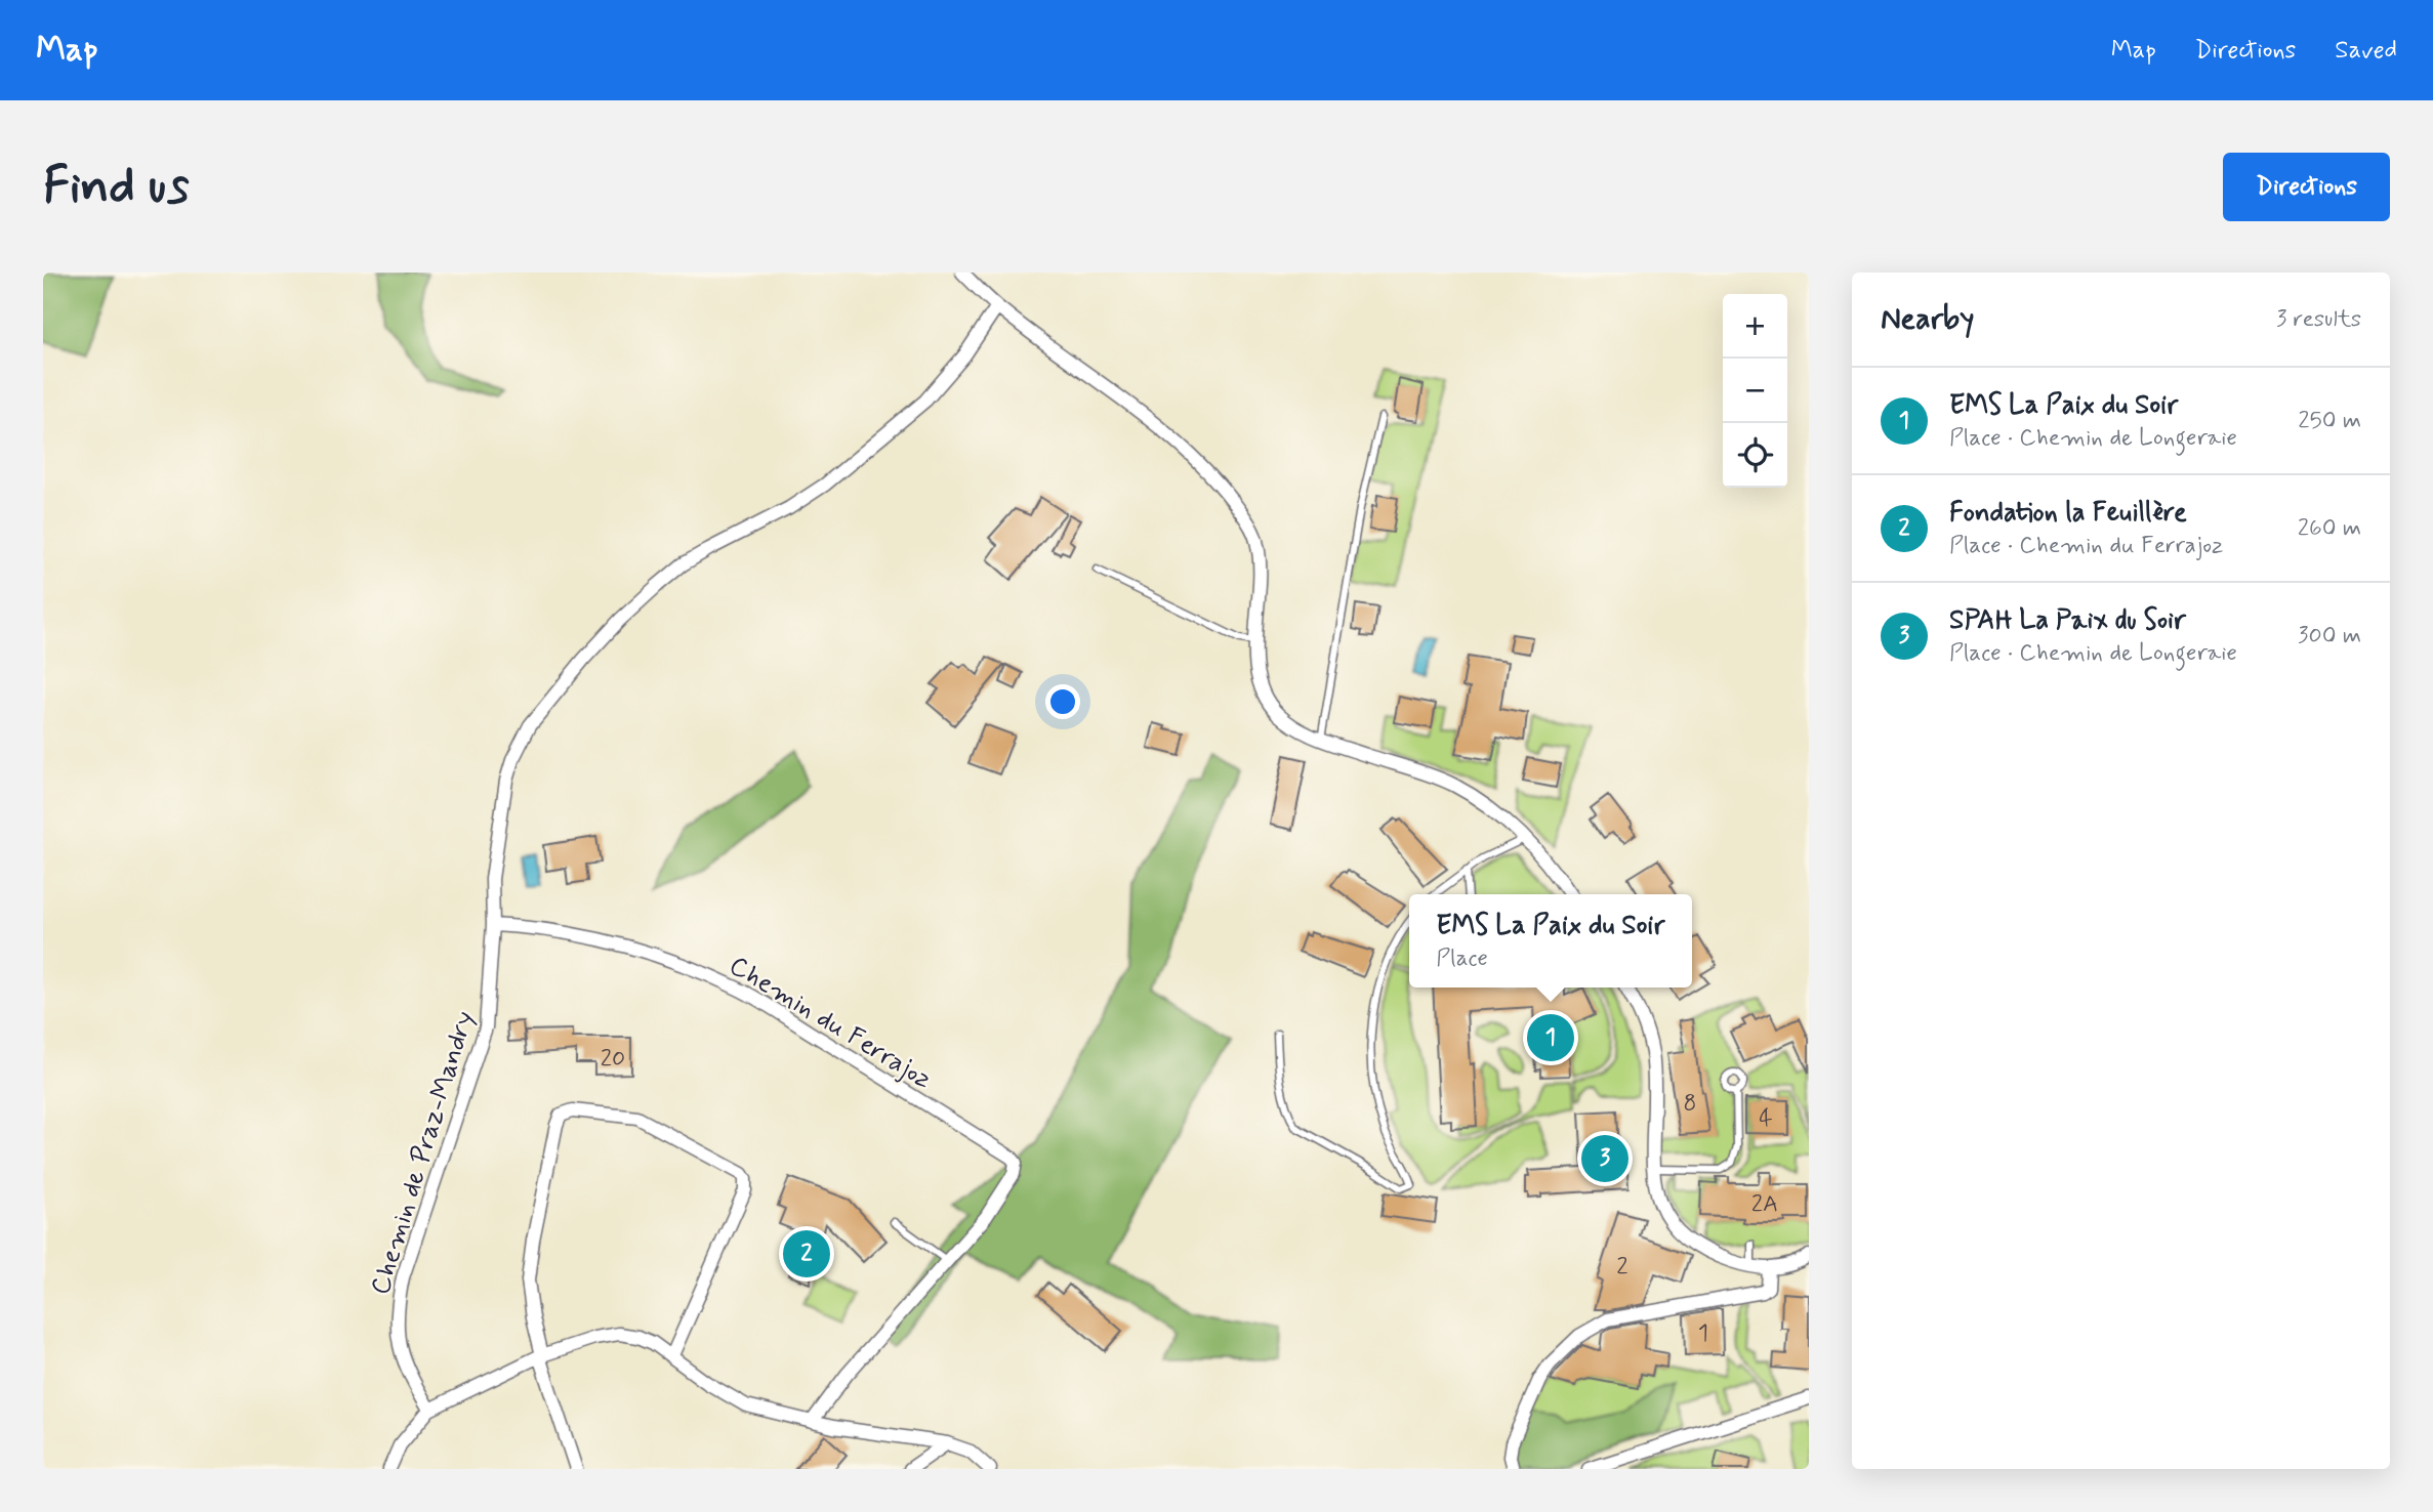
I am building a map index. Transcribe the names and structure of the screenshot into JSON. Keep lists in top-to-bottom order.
{
  "streets": {
    "street": ["Chemin du Ferrajoz", "Chemin de Praz-Mandry"]
  },
  "crossings": [
    ["Chemin du Ferrajoz", "Chemin de Praz-Mandry"]
  ],
  "house_numbers": [
    "20",
    "8",
    "4",
    "2A",
    "2",
    "1"
  ],
  "page": {
    "header": "Map",
    "nav": ["Map", "Directions", "Saved"],
    "buttons": "Directions",
    "title": "Find us",
    "heading": ["Nearby", "3 results"],
    "map_buttons": ["+", "−"],
    "list": [
      {
        "mark": "1",
        "name": "EMS La Paix du Soir",
        "note": "Place · Chemin de Longeraie",
        "value": "250 m"
      },
      {
        "mark": "2",
        "name": "Fondation la Feuillère",
        "note": "Place · Chemin du Ferrajoz",
        "value": "260 m"
      },
      {
        "mark": "3",
        "name": "SPAH La Paix du Soir",
        "note": "Place · Chemin de Longeraie",
        "value": "300 m"
      }
    ],
    "popup": ["EMS La Paix du Soir", "Place"],
    "pins": ["1", "3", "2"]
  }
}
